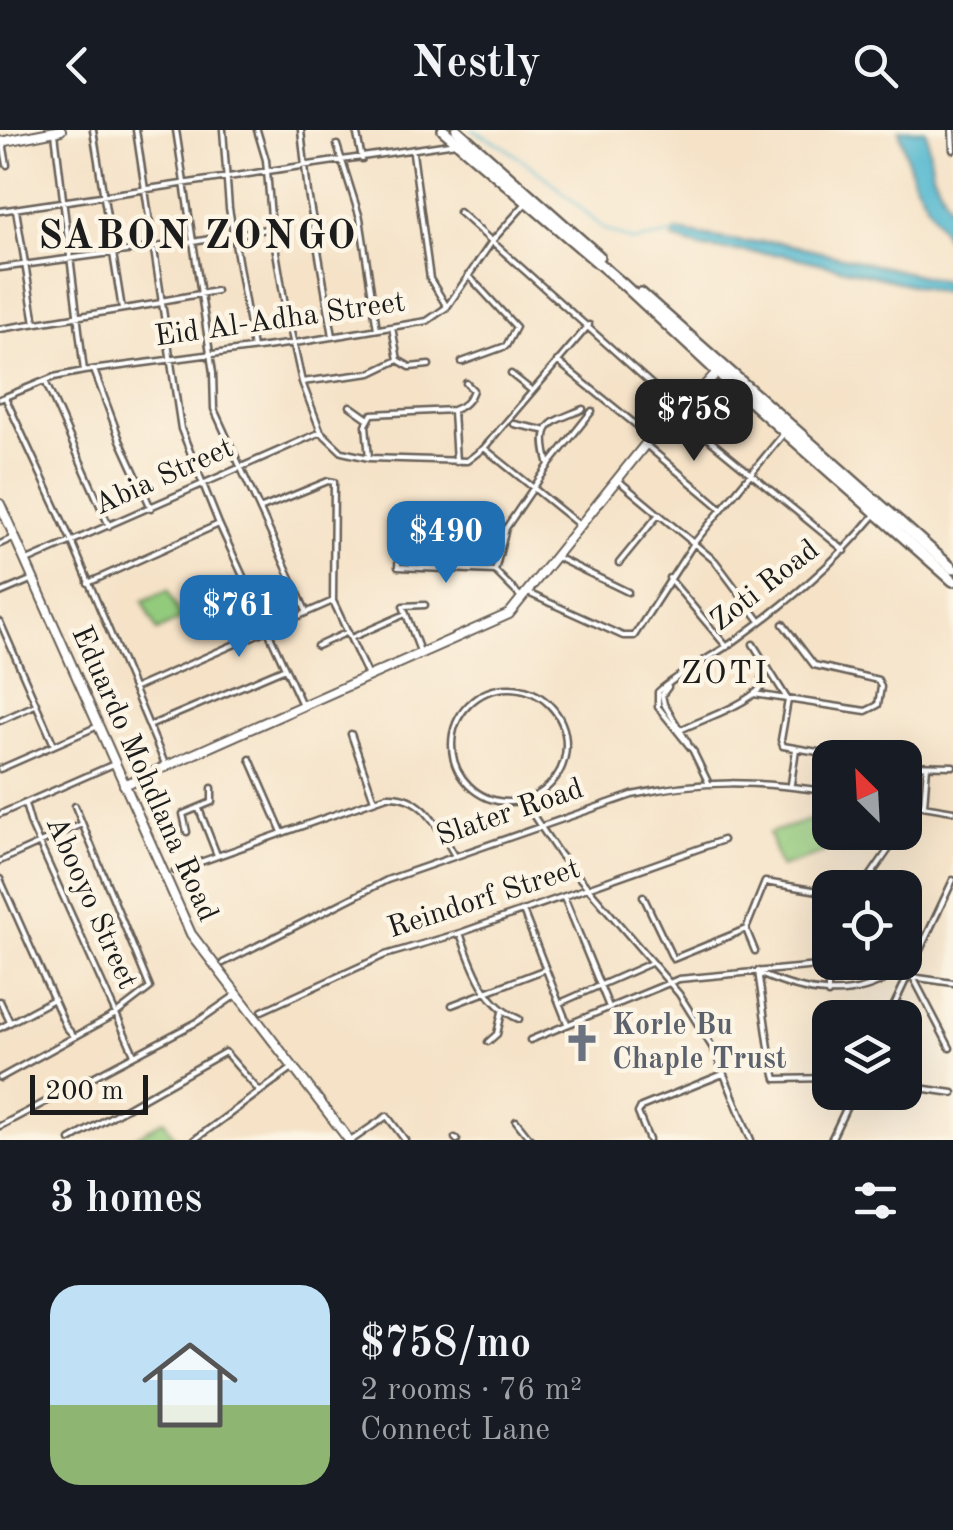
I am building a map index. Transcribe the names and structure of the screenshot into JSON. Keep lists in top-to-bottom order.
{
  "streets": {
    "main road": ["Eduardo Mohdlana Road"],
    "street": [
      "Eid Al-Adha Street",
      "Abia Street",
      "Zoti Road",
      "Slater Road",
      "Reindorf Street",
      "Abooyo Street"
    ]
  },
  "crossings": [
    ["Abia Street", "Eduardo Mohdlana Road"],
    ["Zoti Road", "Slater Road"],
    ["Eduardo Mohdlana Road", "Abooyo Street"]
  ],
  "districts": ["SABON ZONGO", "ZOTI"],
  "places": {
    "church": ["Korle Bu Chaple Trust"]
  },
  "scale_bar": "200 m",
  "north": "top left",
  "page": {
    "header": "Nestly",
    "price": ["$758", "$490", "$761"],
    "scale": "200 m",
    "heading": "3 homes",
    "list": [
      {
        "name": "$758/mo",
        "note": "2 rooms · 76 m² · Connect Lane"
      }
    ]
  }
}
